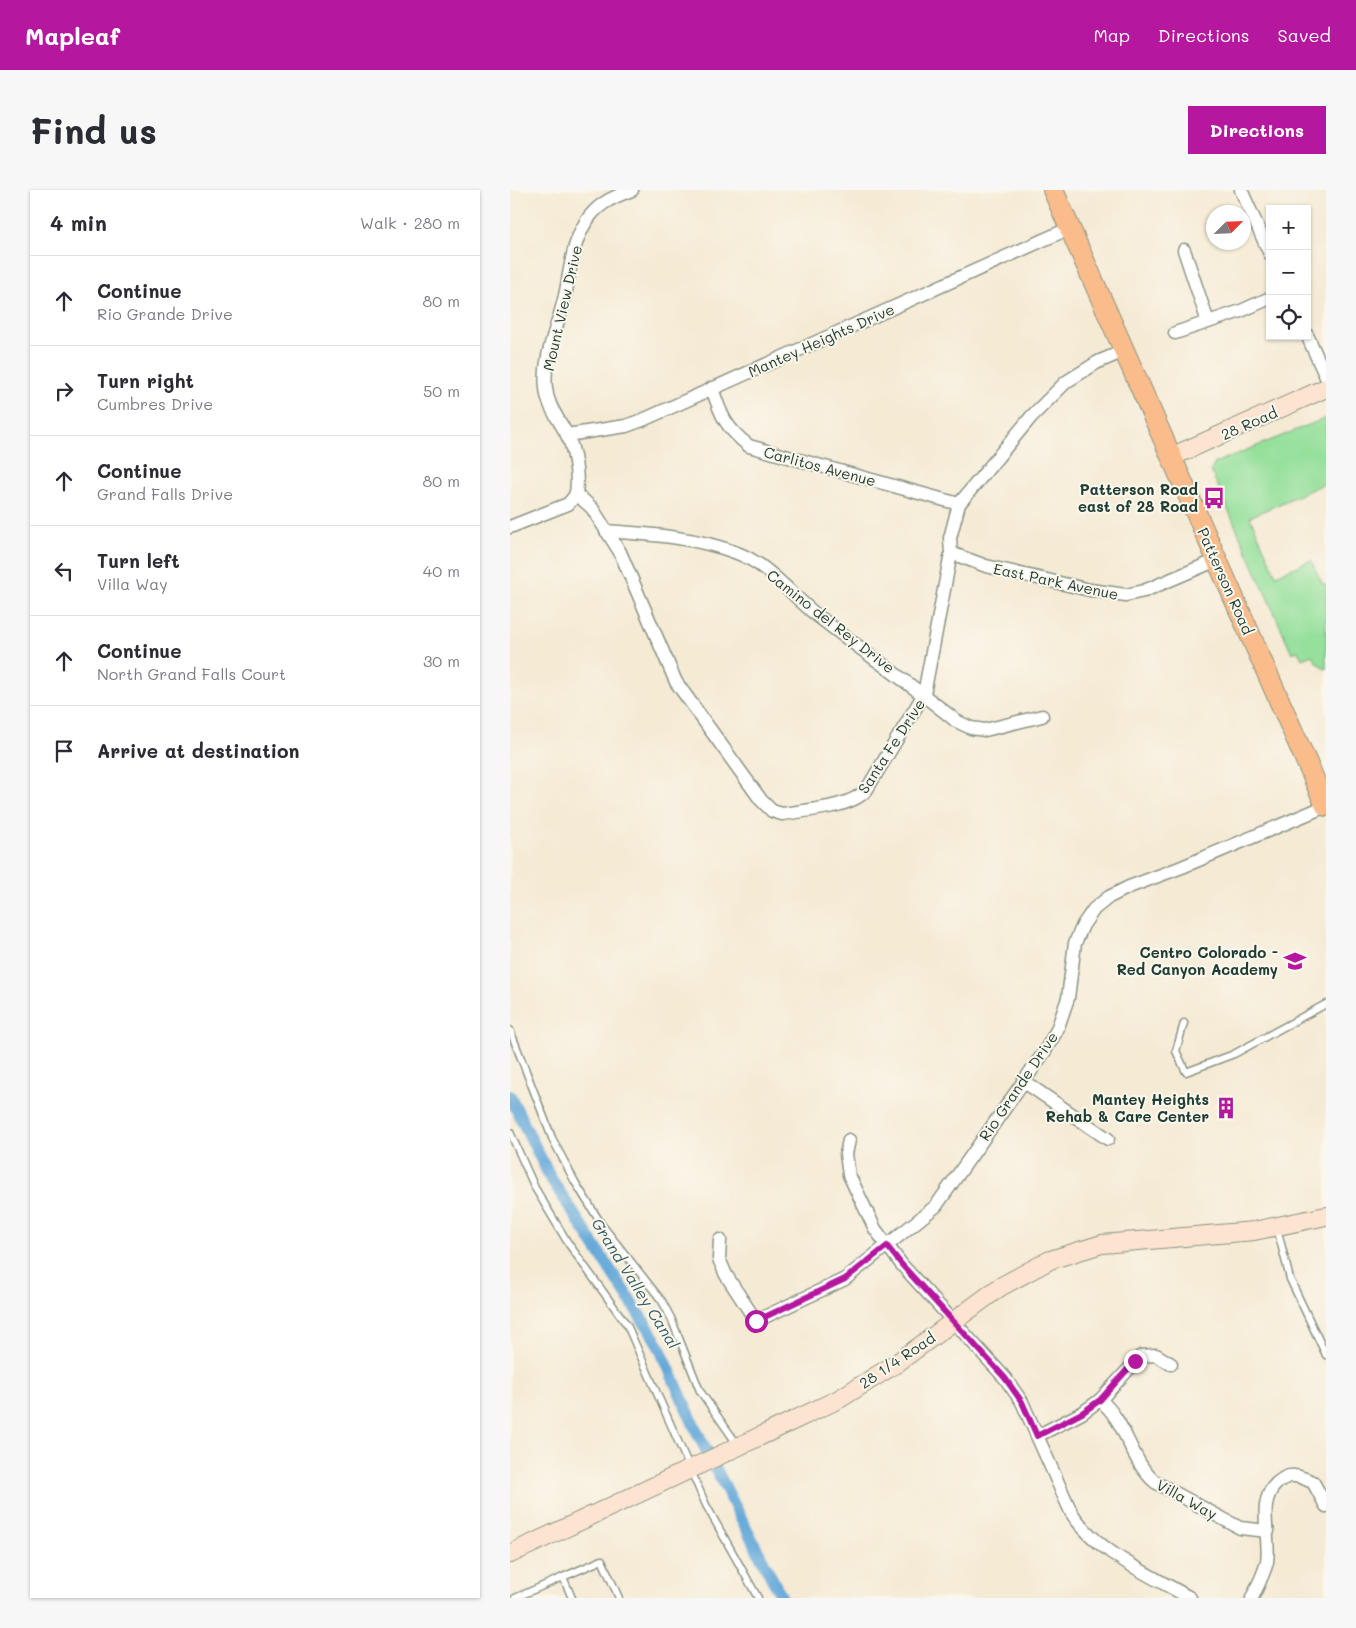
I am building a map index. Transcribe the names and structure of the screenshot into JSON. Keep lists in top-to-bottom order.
{
  "streets": {
    "main road": ["28 Road", "Patterson Road", "28 1/4 Road"],
    "street": [
      "Mount View Drive",
      "Mantey Heights Drive",
      "Carlitos Avenue",
      "East Park Avenue",
      "Camino del Rey Drive",
      "Santa Fe Drive",
      "Rio Grande Drive",
      "Villa Way"
    ]
  },
  "crossings": [
    ["Mount View Drive", "Mantey Heights Drive"],
    ["Mantey Heights Drive", "Carlitos Avenue"],
    ["Mantey Heights Drive", "Patterson Road"],
    ["28 Road", "Patterson Road"],
    ["Carlitos Avenue", "Santa Fe Drive"],
    ["East Park Avenue", "Patterson Road"],
    ["East Park Avenue", "Santa Fe Drive"],
    ["Patterson Road", "Santa Fe Drive"],
    ["Patterson Road", "Rio Grande Drive"],
    ["Camino del Rey Drive", "Santa Fe Drive"]
  ],
  "water": ["Grand Valley Canal"],
  "places": {
    "bus stop": ["Patterson Road east of 28 Road"],
    "school or university": ["Centro Colorado - Red Canyon Academy"],
    "building": ["Mantey Heights Rehab & Care Center"]
  },
  "north": "top right",
  "page": {
    "header": "Mapleaf",
    "nav": ["Map", "Directions", "Saved"],
    "buttons": "Directions",
    "title": "Find us",
    "heading": ["4 min", "Walk · 280 m"],
    "map_buttons": ["+", "−"],
    "list": [
      ["Continue", "Rio Grande Drive", "80 m"],
      ["Turn right", "Cumbres Drive", "50 m"],
      ["Continue", "Grand Falls Drive", "80 m"],
      ["Turn left", "Villa Way", "40 m"],
      ["Continue", "North Grand Falls Court", "30 m"],
      "Arrive at destination"
    ]
  }
}
